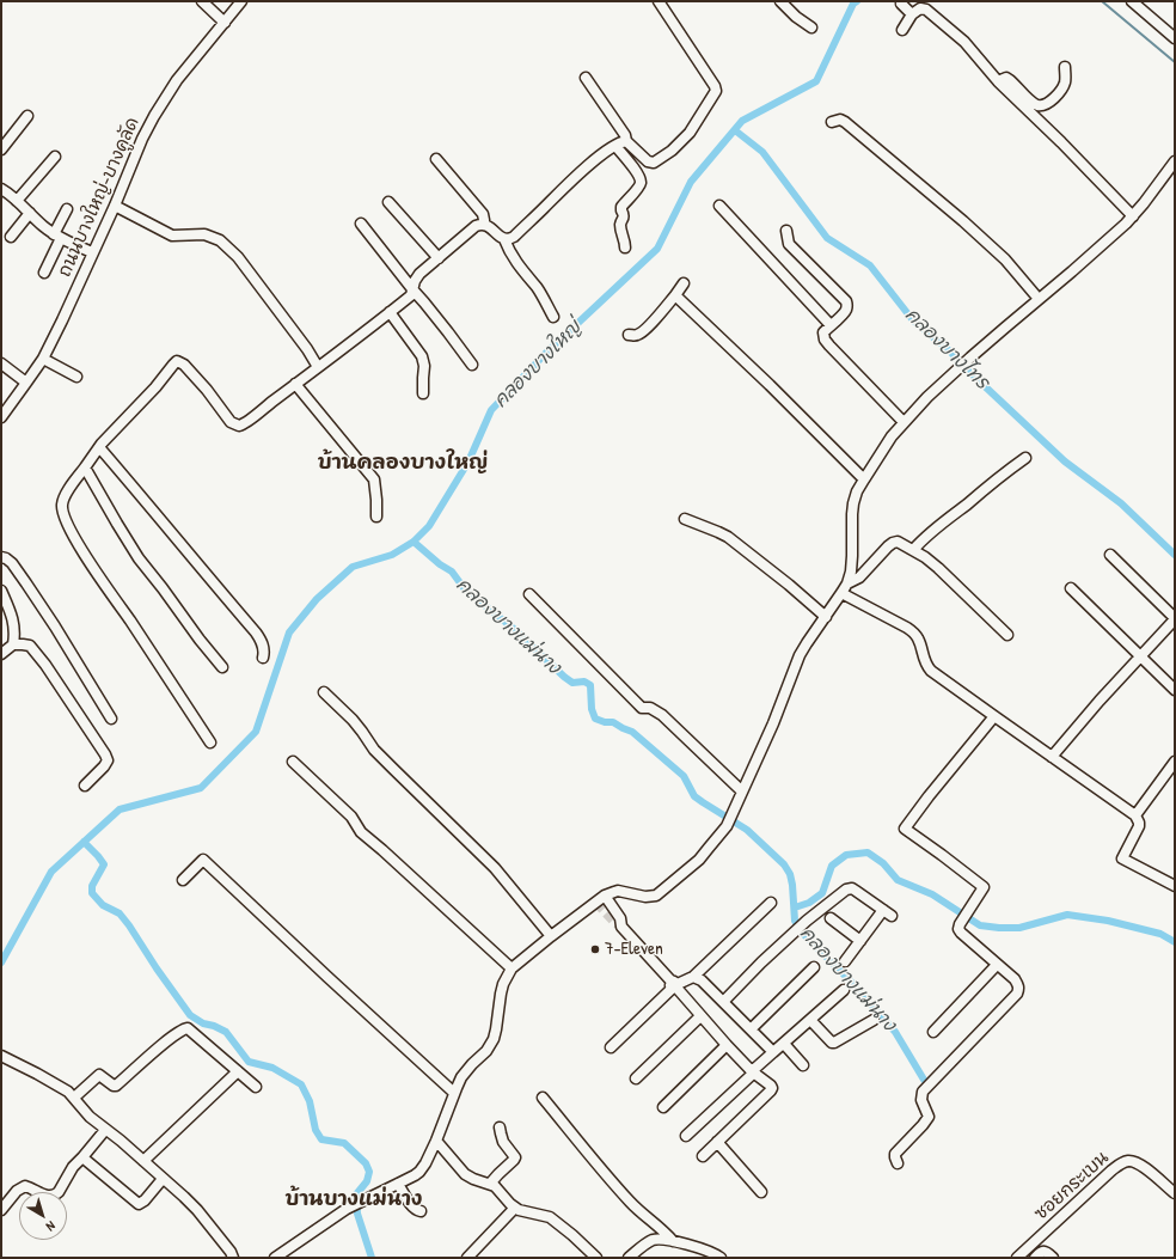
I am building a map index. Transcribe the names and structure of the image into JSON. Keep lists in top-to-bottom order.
{
  "streets": {
    "street": ["ถนนบางใหญ่-บางคูลัด", "ซอยกระเบน"]
  },
  "districts": ["บ้านคลองบางใหญ่", "บ้านบางแม่นาง"],
  "water": ["คลองบางไทร", "คลองบางใหญ่", "คลองบางแม่นาง"],
  "places": ["7-Eleven"],
  "north": "bottom right"
}
